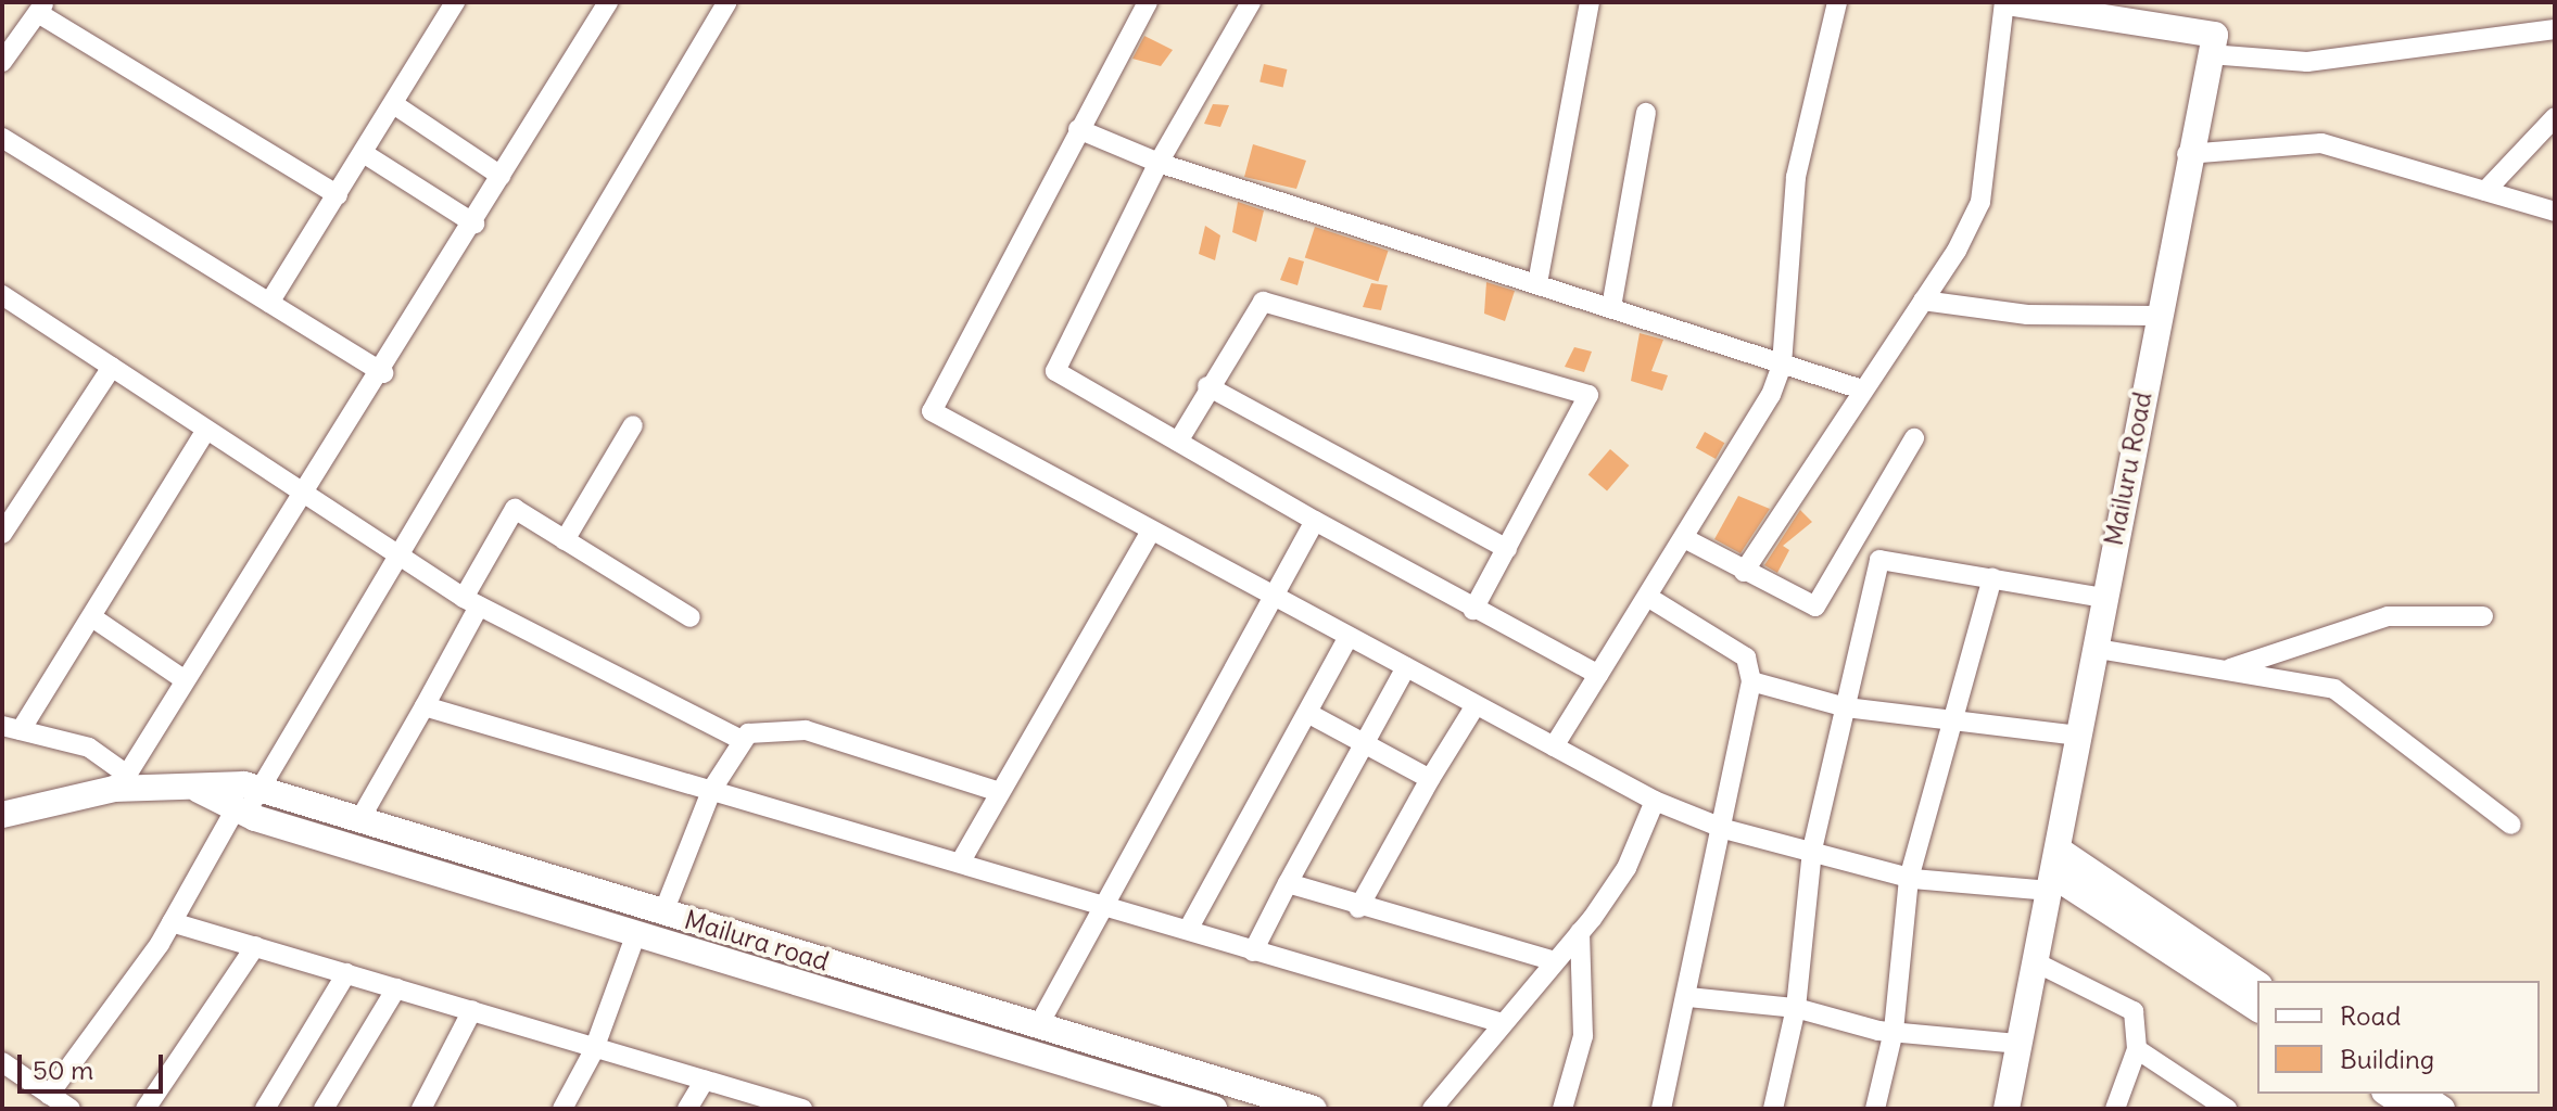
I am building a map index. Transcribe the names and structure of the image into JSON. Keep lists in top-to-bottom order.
{
  "streets": {
    "street": ["Mailuru Road", "Mailura road"]
  },
  "legend": ["Road", "Building"],
  "scale_bar": "50 m"
}
